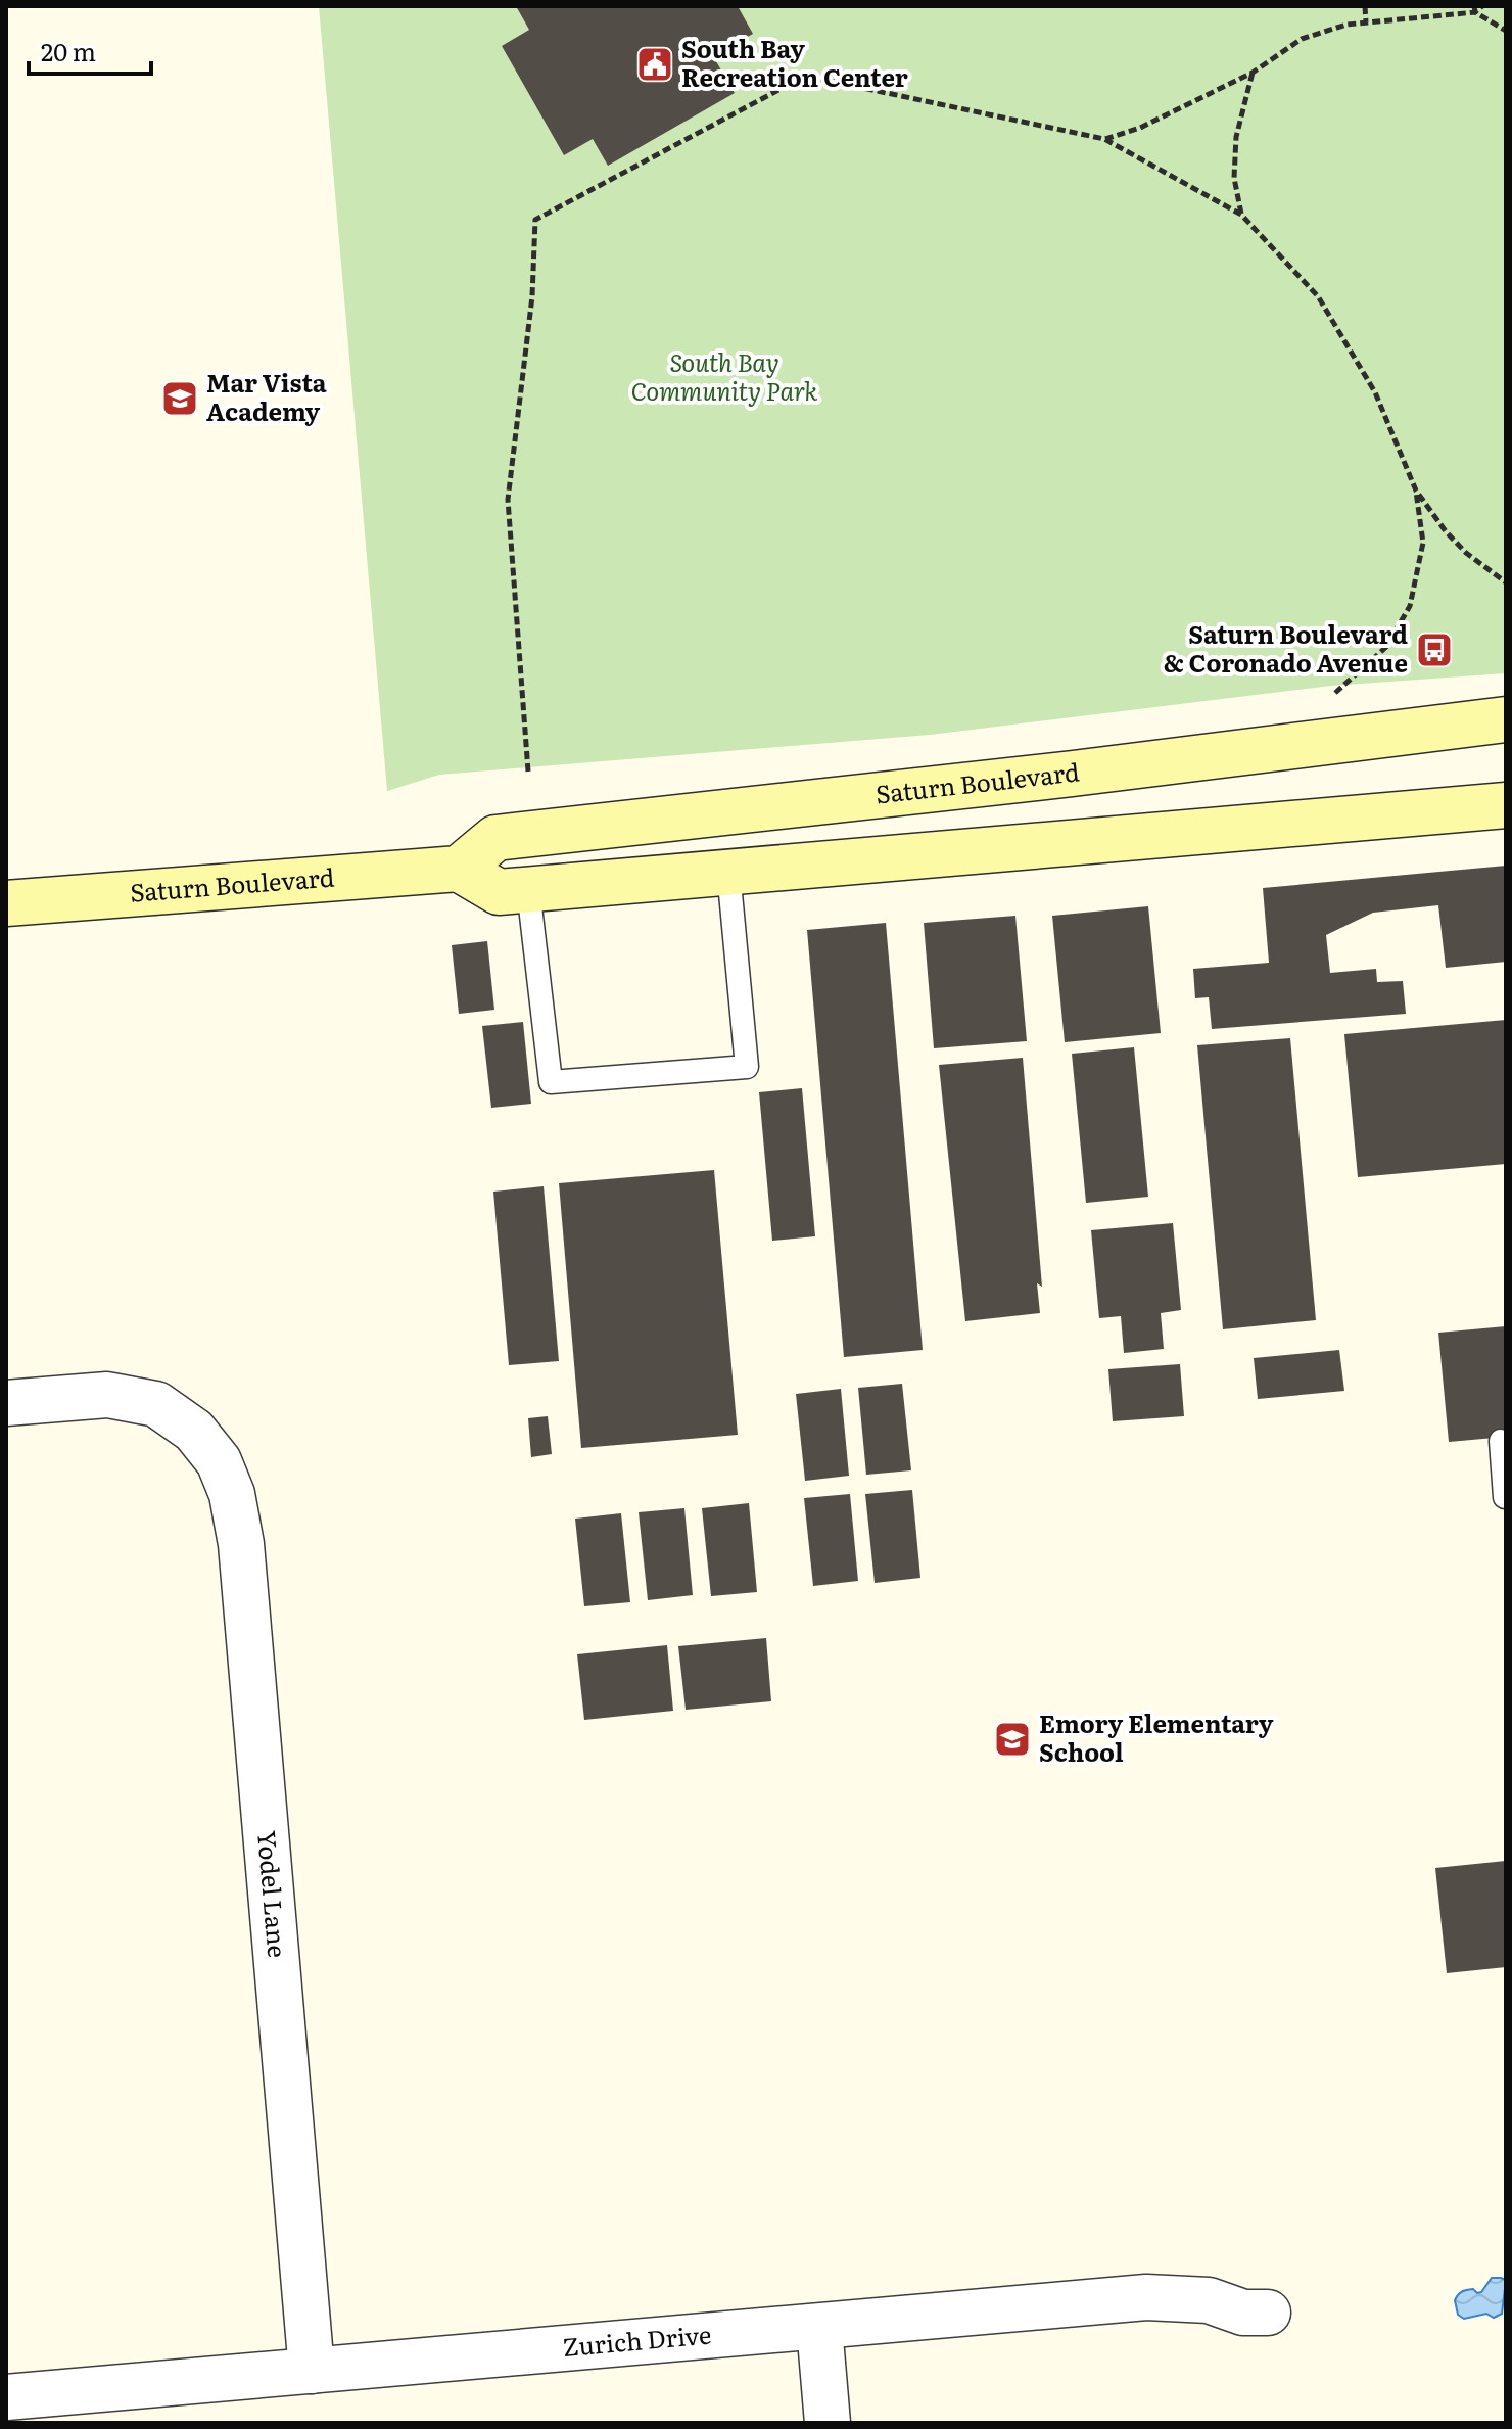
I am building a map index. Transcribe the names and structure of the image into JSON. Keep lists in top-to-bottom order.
{
  "streets": {
    "street": ["Saturn Boulevard", "Yodel Lane", "Zurich Drive"]
  },
  "crossings": [
    ["Yodel Lane", "Zurich Drive"]
  ],
  "parks": ["South Bay Community Park"],
  "places": {
    "public building": ["South Bay Recreation Center"],
    "school or university": ["Mar Vista Academy", "Emory Elementary School"],
    "bus stop": ["Saturn Boulevard & Coronado Avenue"]
  },
  "scale_bar": "20 m"
}
